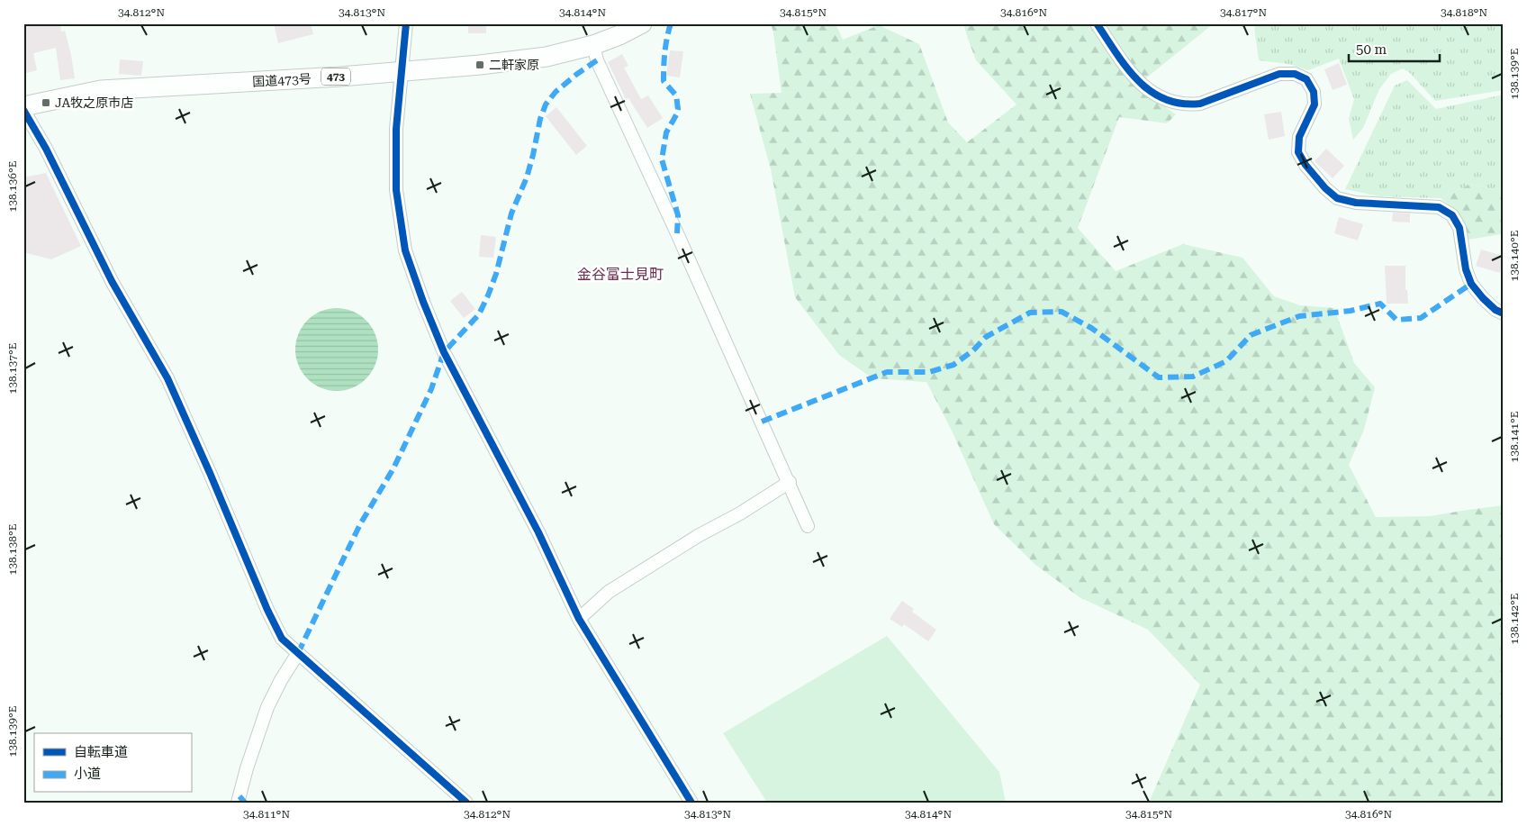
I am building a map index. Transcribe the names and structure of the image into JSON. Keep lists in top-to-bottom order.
{
  "streets": {
    "highway": ["473", "国道473号"]
  },
  "districts": ["金谷富士見町"],
  "places": {
    "transit": ["二軒家原", "JA牧之原市店"]
  },
  "legend": ["自転車道", "小道"],
  "scale_bar": "50 m",
  "coordinates": [
    "34.812°N",
    "34.813°N",
    "34.814°N",
    "34.815°N",
    "34.816°N",
    "34.817°N",
    "34.818°N",
    "138.139°E",
    "138.136°E",
    "138.140°E",
    "138.137°E",
    "138.141°E",
    "138.138°E",
    "138.142°E",
    "34.811°N"
  ]
}
